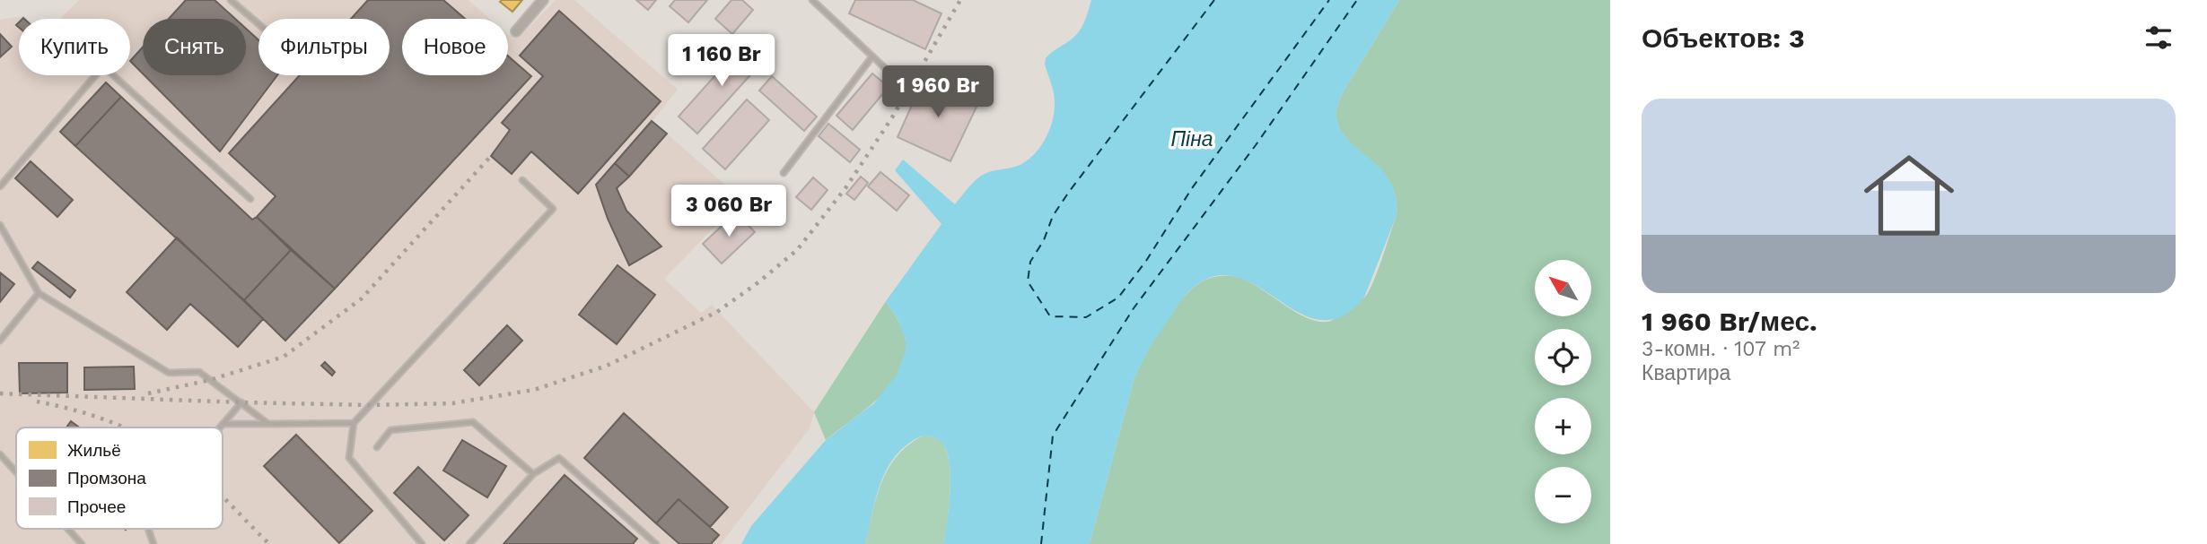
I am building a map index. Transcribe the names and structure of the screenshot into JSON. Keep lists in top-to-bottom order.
{
  "water": ["Піна"],
  "legend": ["Жильё", "Промзона", "Прочее"],
  "north": "top left",
  "page": {
    "heading": "Объектов: 3",
    "chip": [
      "Купить",
      "Снять",
      "Фильтры",
      "Новое"
    ],
    "price": ["1 160 Br", "1 960 Br", "3 060 Br"],
    "list": [
      {
        "name": "1 960 Br/мес.",
        "note": "3-комн. · 107 m² · Квартира"
      }
    ],
    "map_buttons": ["+", "−"]
  }
}
